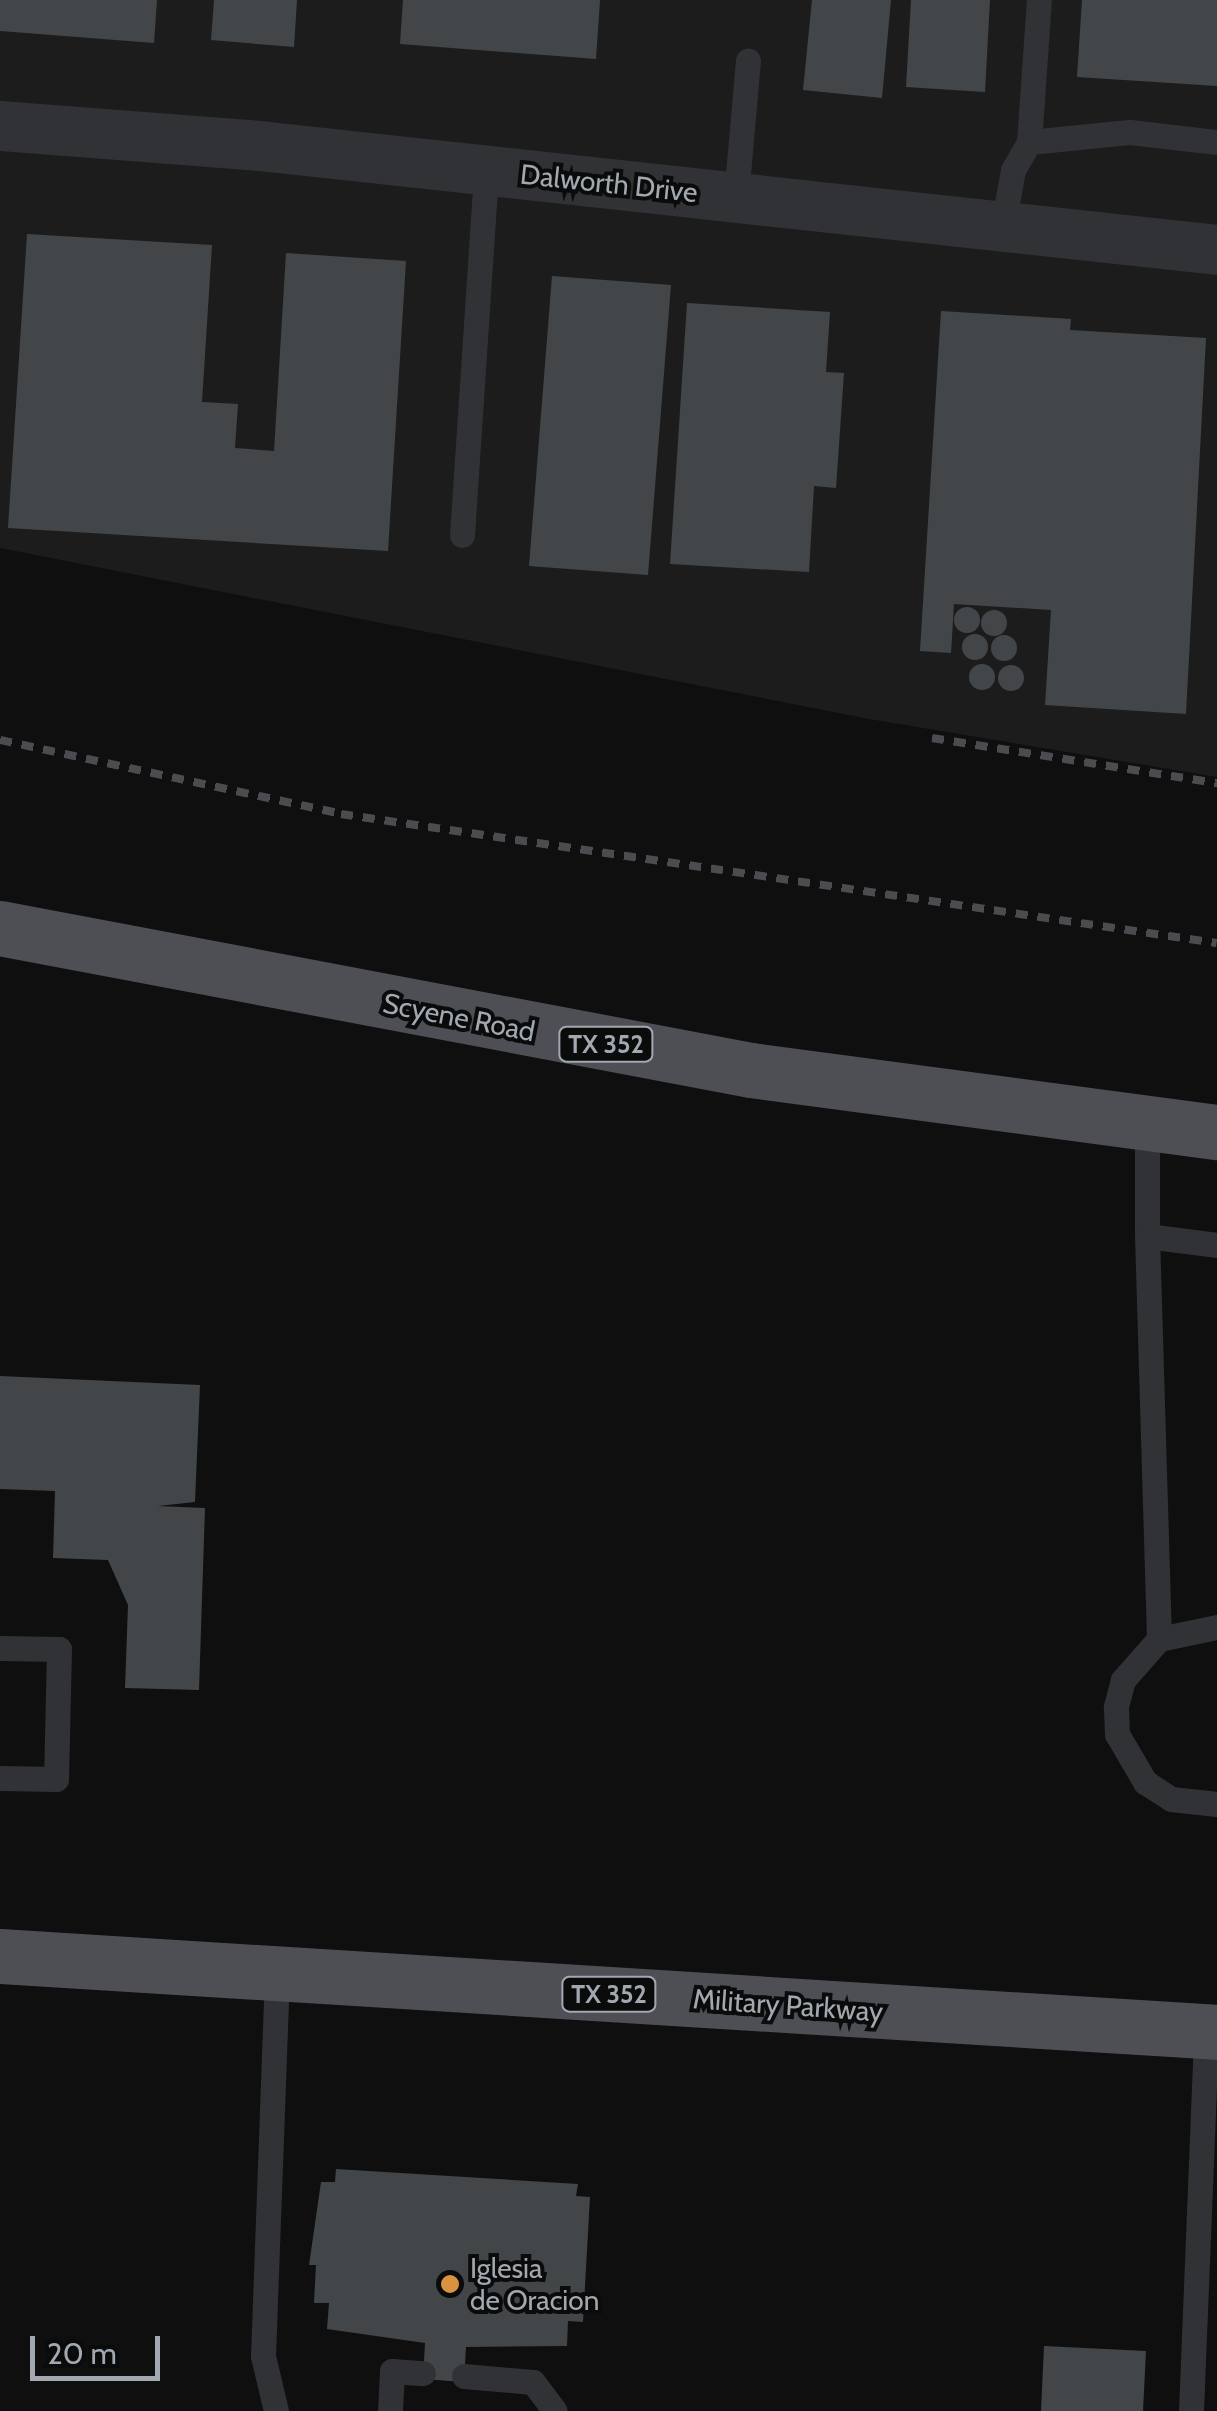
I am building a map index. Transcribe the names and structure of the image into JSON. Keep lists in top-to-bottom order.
{
  "streets": {
    "main road": ["Scyene Road", "TX 352", "Military Parkway"],
    "street": ["Dalworth Drive"]
  },
  "places": ["Iglesia de Oracion"],
  "scale_bar": "20 m"
}
